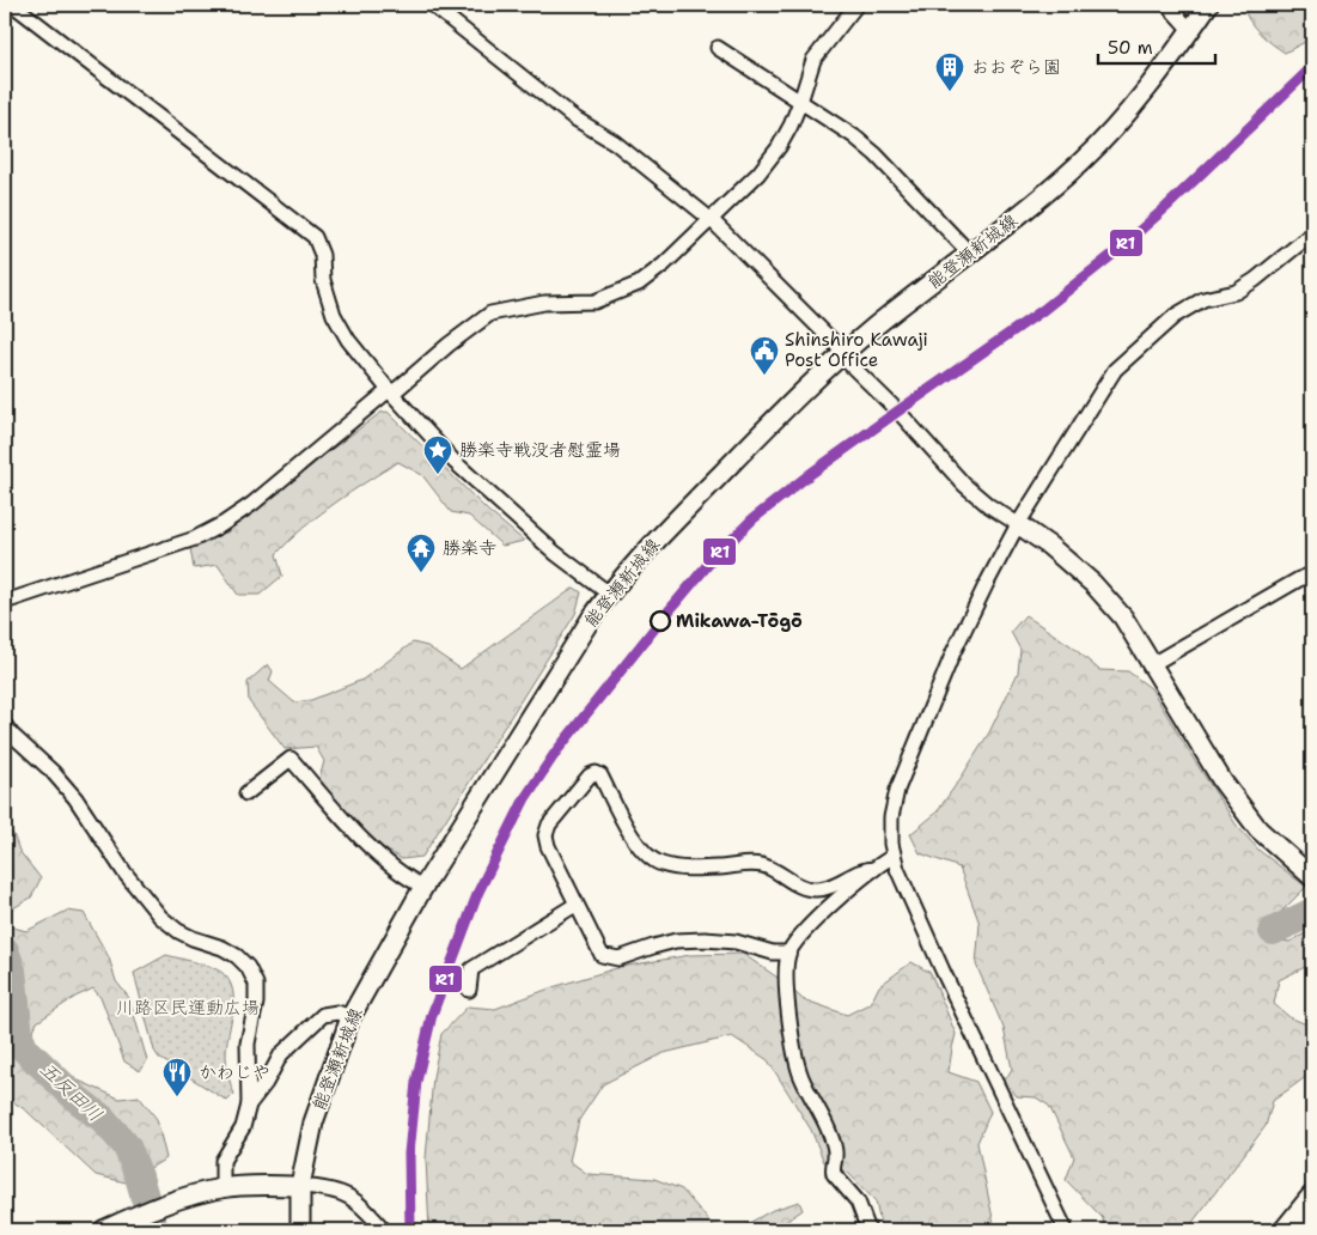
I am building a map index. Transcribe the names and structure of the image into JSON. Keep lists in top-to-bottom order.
{
  "streets": {
    "main road": ["能登瀬新城線"]
  },
  "water": ["五反田川"],
  "parks": ["川路区民運動広場"],
  "places": {
    "building": ["おおぞら園"],
    "public building": ["Shinshiro Kawaji Post Office"],
    "place": ["勝楽寺戦没者慰霊場"],
    "temple": ["勝楽寺"],
    "other": ["Mikawa-Tōgō"],
    "restaurant": ["かわじや"]
  },
  "lines": ["transit line R1"],
  "scale_bar": "50 m"
}
